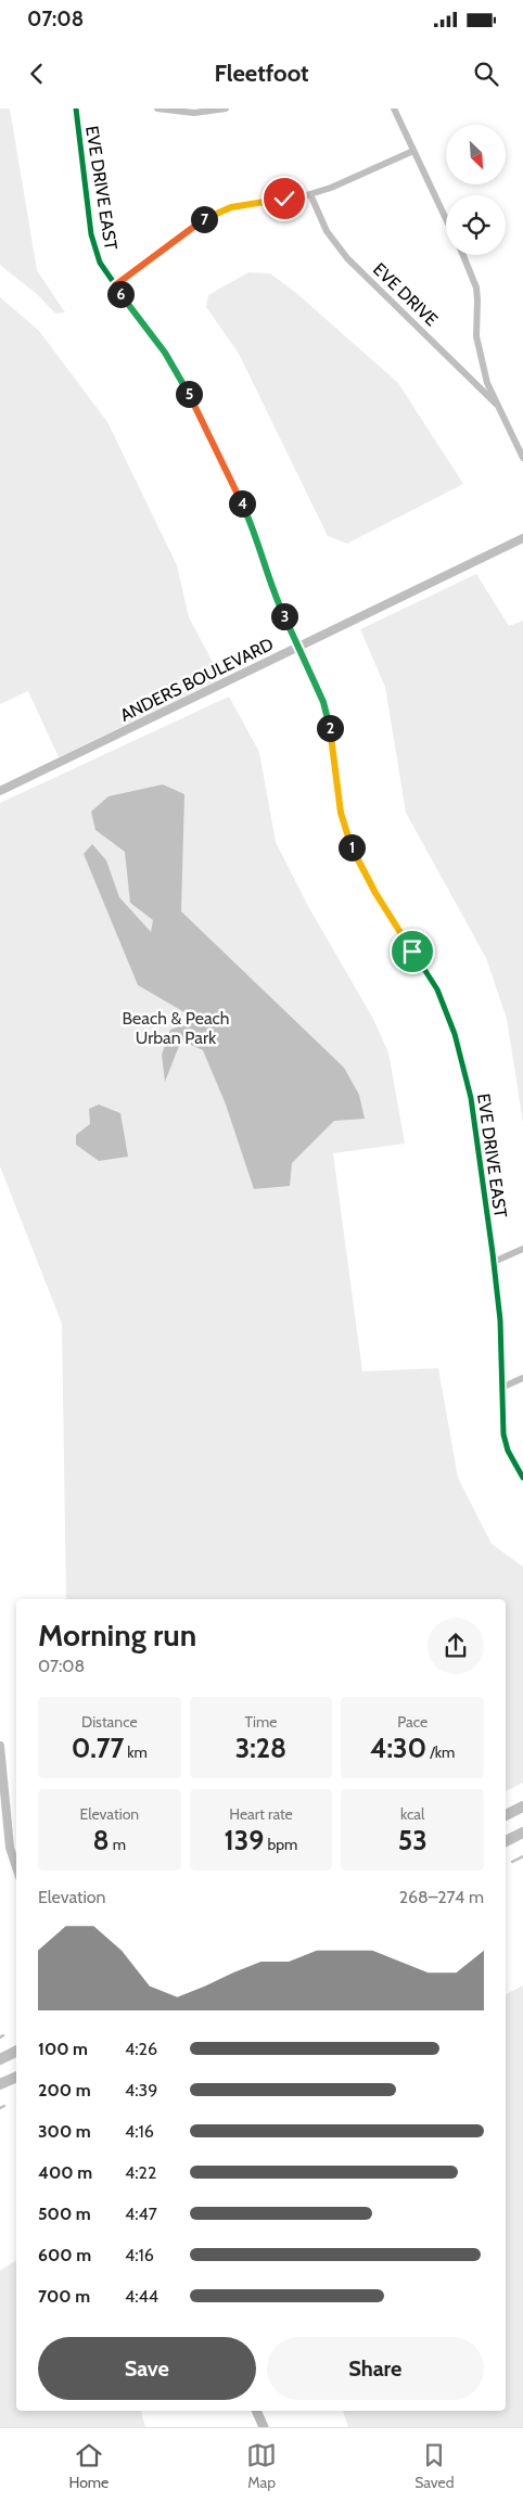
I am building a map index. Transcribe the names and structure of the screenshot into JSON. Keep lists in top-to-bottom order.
{
  "streets": {
    "street": ["EVE DRIVE EAST", "EVE DRIVE", "ANDERS BOULEVARD"]
  },
  "crossings": [
    ["EVE DRIVE EAST", "ANDERS BOULEVARD"]
  ],
  "parks": ["Beach & Peach Urban Park"],
  "north": "bottom right",
  "page": {
    "status": "07:08",
    "header": "Fleetfoot",
    "pins": [
      "7",
      "6",
      "5",
      "4",
      "3",
      "2",
      "1"
    ],
    "heading": ["Morning run", "07:08"],
    "stats": [
      ["Distance", "0.77 km"],
      ["Time", "3:28"],
      ["Pace", "4:30 /km"],
      ["Elevation", "8 m"],
      ["Heart rate", "139 bpm"],
      ["kcal", "53"]
    ],
    "chart": ["Elevation", "268–274 m"],
    "list": [
      {
        "name": "100 m",
        "note": "4:26"
      },
      {
        "name": "200 m",
        "note": "4:39"
      },
      {
        "name": "300 m",
        "note": "4:16"
      },
      {
        "name": "400 m",
        "note": "4:22"
      },
      {
        "name": "500 m",
        "note": "4:47"
      },
      {
        "name": "600 m",
        "note": "4:16"
      },
      {
        "name": "700 m",
        "note": "4:44"
      }
    ],
    "buttons": ["Save", "Share"],
    "tabs": ["Home", "Map", "Saved"]
  }
}
